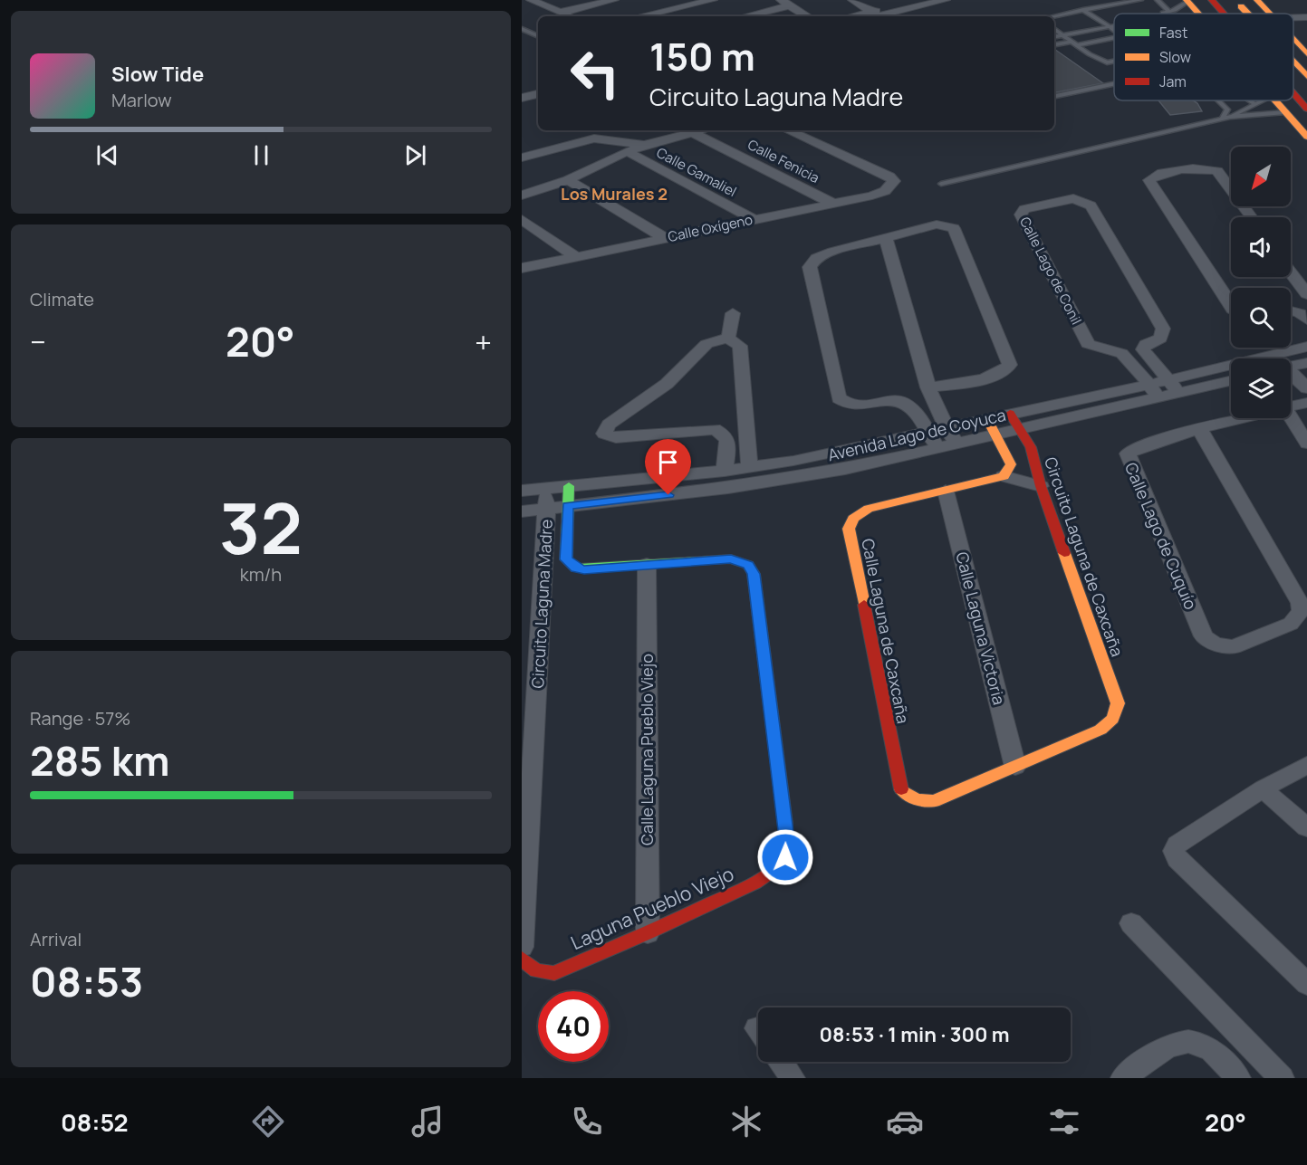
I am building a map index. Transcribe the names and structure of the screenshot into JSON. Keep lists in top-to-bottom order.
{
  "streets": {
    "street": [
      "Calle Fenicia",
      "Calle Gamaliel",
      "Calle Oxígeno",
      "Calle Lago de Conil",
      "Avenida Lago de Coyuca",
      "Calle Lago de Cuquío",
      "Circuito Laguna de Caxcaña",
      "Circuito Laguna Madre",
      "Calle Laguna Victoria",
      "Calle Laguna de Caxcaña",
      "Calle Laguna Pueblo Viejo",
      "Laguna Pueblo Viejo"
    ]
  },
  "crossings": [
    ["Calle Fenicia", "Calle Oxígeno"],
    ["Calle Gamaliel", "Calle Oxígeno"],
    ["Calle Lago de Conil", "Avenida Lago de Coyuca"],
    ["Avenida Lago de Coyuca", "Circuito Laguna de Caxcaña"],
    ["Avenida Lago de Coyuca", "Circuito Laguna Madre"],
    ["Circuito Laguna de Caxcaña", "Calle Laguna Victoria"],
    ["Circuito Laguna de Caxcaña", "Calle Laguna de Caxcaña"],
    ["Circuito Laguna Madre", "Calle Laguna Pueblo Viejo"],
    ["Circuito Laguna Madre", "Laguna Pueblo Viejo"],
    ["Calle Laguna Victoria", "Calle Laguna de Caxcaña"],
    ["Calle Laguna Pueblo Viejo", "Laguna Pueblo Viejo"]
  ],
  "districts": ["Los Murales 2"],
  "legend": ["Fast", "Slow", "Jam"],
  "north": "bottom left",
  "page": {
    "turn": ["150 m", "Circuito Laguna Madre"],
    "song": ["Slow Tide", "Marlow"],
    "tile": [
      "Climate",
      ["32", "km/h"],
      ["Range · 57%", "285 km"],
      ["Arrival", "08:53"]
    ],
    "heat": ["−", "20°", "+"],
    "limit": "40",
    "trip": "08:53 · 1 min · 300 m",
    "tabs": ["08:52", "20°"]
  }
}
